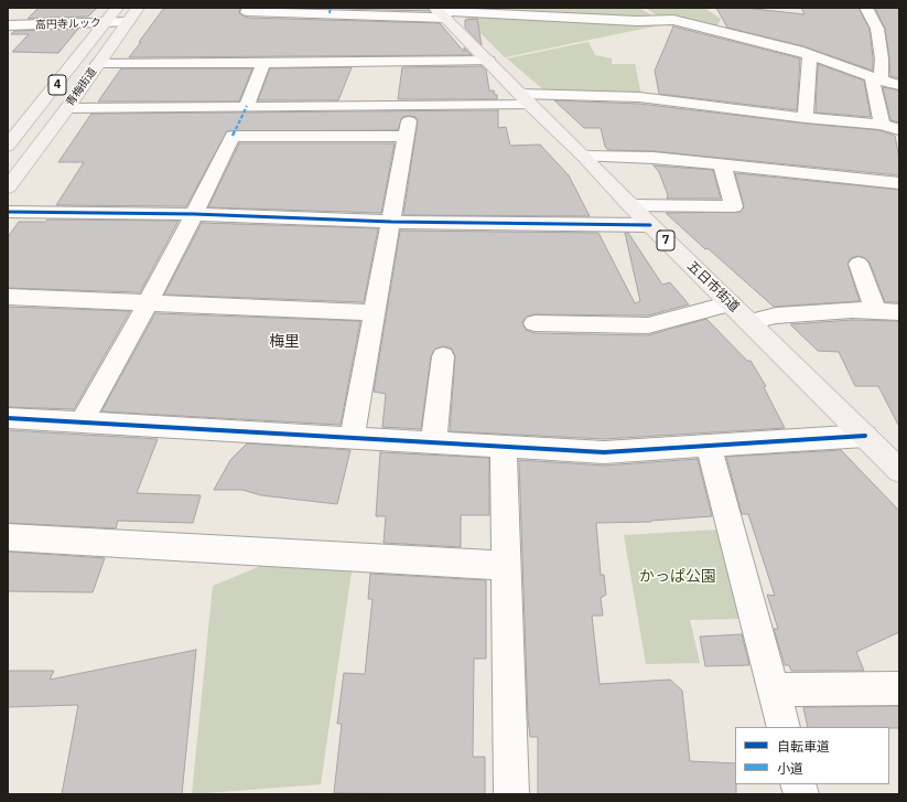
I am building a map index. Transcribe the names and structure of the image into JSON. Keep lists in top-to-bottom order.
{
  "streets": {
    "main road": [
      "4",
      "青梅街道",
      "7",
      "五日市街道"
    ],
    "street": ["高円寺ルック"]
  },
  "crossings": [
    ["高円寺ルック", "青梅街道"]
  ],
  "districts": ["梅里"],
  "parks": ["かっぱ公園"],
  "legend": ["自転車道", "小道"]
}
